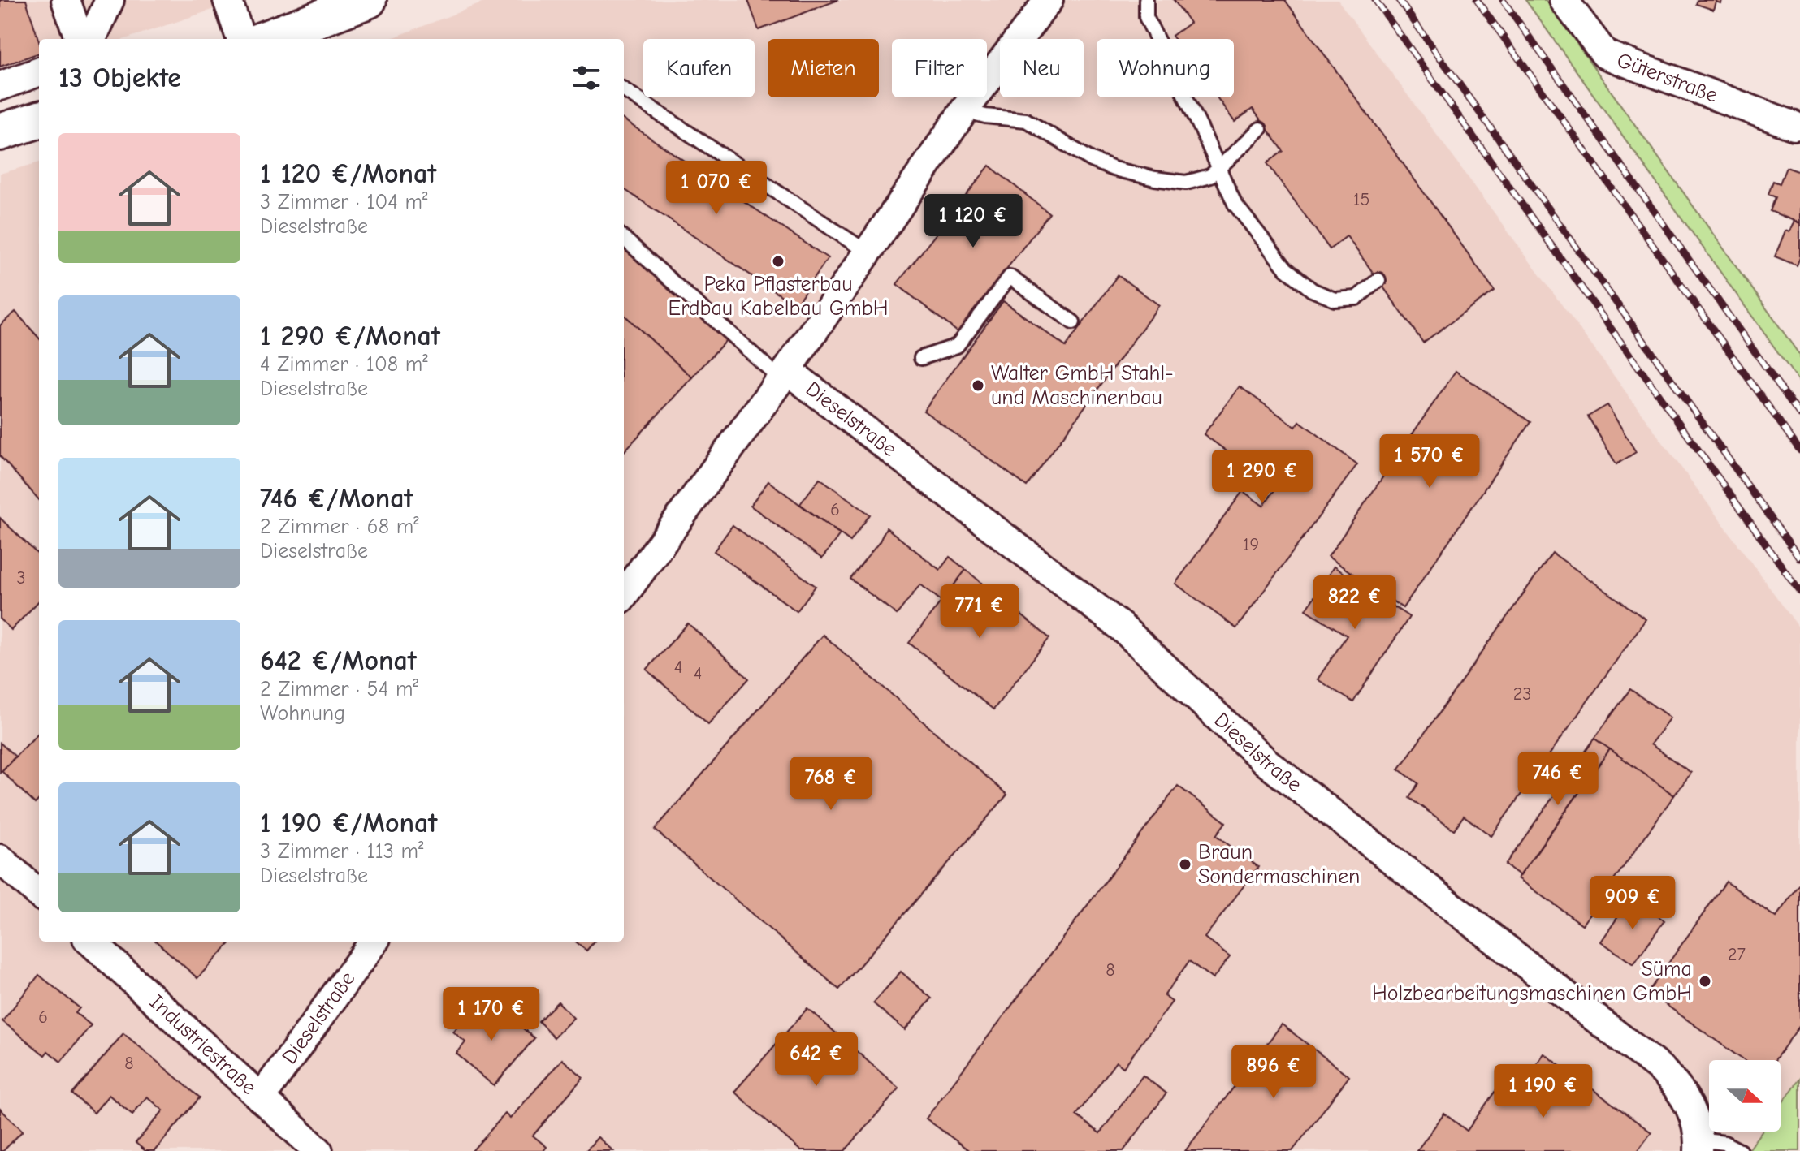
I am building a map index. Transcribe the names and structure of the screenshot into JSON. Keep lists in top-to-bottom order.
{
  "streets": {
    "street": ["Güterstraße", "Dieselstraße", "Industriestraße"]
  },
  "crossings": [
    ["Dieselstraße", "Industriestraße"]
  ],
  "places": [
    "Peka Pflasterbau Erdbau Kabelbau GmbH",
    "Walter GmbH Stahl- und Maschinenbau",
    "Braun Sondermaschinen",
    "Süma Holzbearbeitungsmaschinen GmbH"
  ],
  "house_numbers": [
    "15",
    "6",
    "19",
    "3",
    "4",
    "4",
    "23",
    "27",
    "8",
    "6",
    "8"
  ],
  "north": "right",
  "page": {
    "chip": [
      "Kaufen",
      "Mieten",
      "Filter",
      "Neu",
      "Wohnung"
    ],
    "heading": "13 Objekte",
    "list": [
      {
        "name": "1 120 €/Monat",
        "note": "3 Zimmer · 104 m² · Dieselstraße"
      },
      {
        "name": "1 290 €/Monat",
        "note": "4 Zimmer · 108 m² · Dieselstraße"
      },
      {
        "name": "746 €/Monat",
        "note": "2 Zimmer · 68 m² · Dieselstraße"
      },
      {
        "name": "642 €/Monat",
        "note": "2 Zimmer · 54 m² · Wohnung"
      },
      {
        "name": "1 190 €/Monat",
        "note": "3 Zimmer · 113 m² · Dieselstraße"
      }
    ],
    "price": [
      "1 070 €",
      "1 120 €",
      "1 570 €",
      "1 290 €",
      "822 €",
      "771 €",
      "746 €",
      "768 €",
      "909 €",
      "1 170 €",
      "642 €",
      "896 €",
      "1 190 €"
    ]
  }
}
